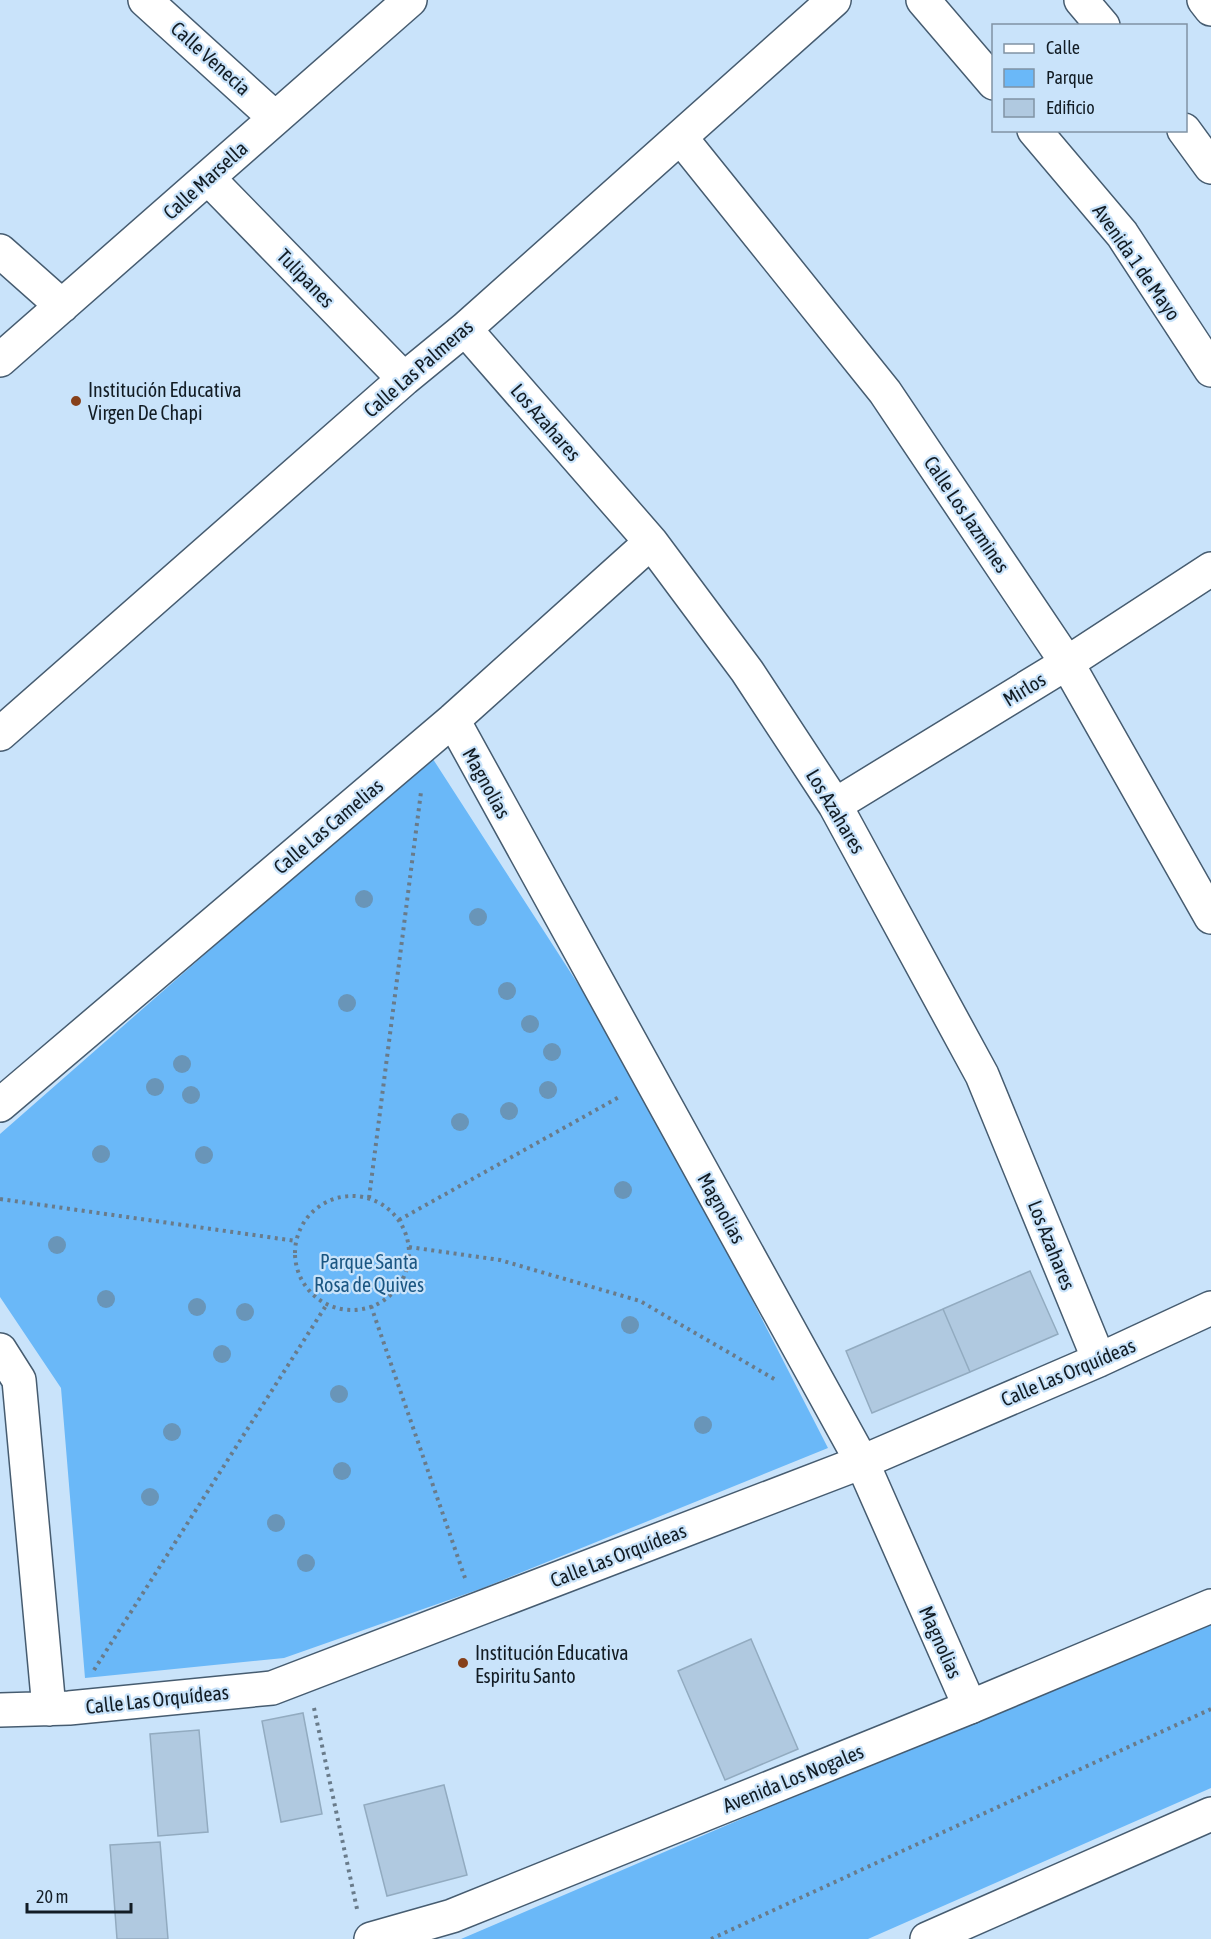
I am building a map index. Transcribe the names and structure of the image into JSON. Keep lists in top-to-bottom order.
{
  "streets": {
    "main road": [
      "Calle Venecia",
      "Calle Marsella",
      "Avenida 1 de Mayo",
      "Tulipanes",
      "Calle Las Palmeras",
      "Los Azahares",
      "Calle Los Jazmines",
      "Mirlos",
      "Magnolias",
      "Calle Las Camelias",
      "Calle Las Orquídeas",
      "Avenida Los Nogales"
    ]
  },
  "crossings": [
    ["Calle Venecia", "Calle Marsella"],
    ["Calle Marsella", "Tulipanes"],
    ["Tulipanes", "Calle Las Palmeras"],
    ["Calle Las Palmeras", "Los Azahares"],
    ["Calle Las Palmeras", "Calle Los Jazmines"],
    ["Los Azahares", "Mirlos"],
    ["Los Azahares", "Calle Las Camelias"],
    ["Los Azahares", "Calle Las Orquídeas"],
    ["Calle Los Jazmines", "Mirlos"],
    ["Magnolias", "Calle Las Camelias"],
    ["Magnolias", "Calle Las Orquídeas"],
    ["Magnolias", "Avenida Los Nogales"]
  ],
  "parks": ["Parque Santa Rosa de Quives"],
  "places": ["Institución Educativa Virgen De Chapi", "Institución Educativa Espiritu Santo"],
  "legend": ["Calle", "Parque", "Edificio"],
  "scale_bar": "20 m"
}
